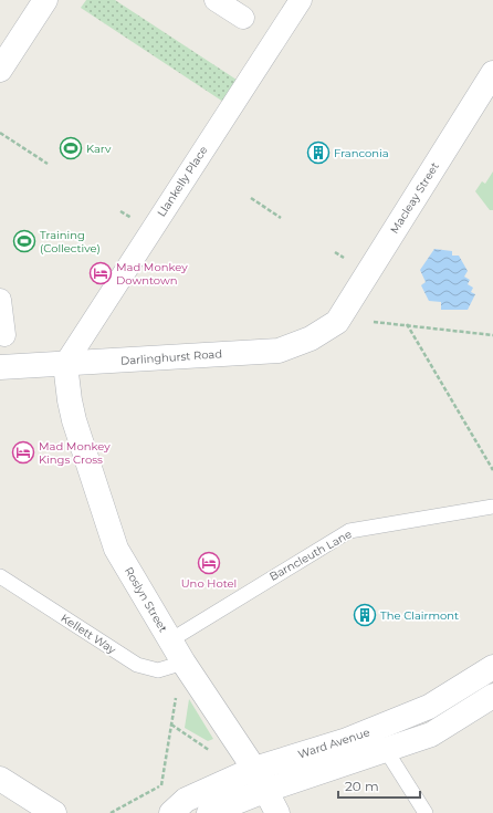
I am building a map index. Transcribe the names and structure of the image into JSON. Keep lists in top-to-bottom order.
{
  "streets": {
    "street": [
      "Llankelly Place",
      "Macleay Street",
      "Darlinghurst Road",
      "Roslyn Street",
      "Ward Avenue"
    ],
    "lane": ["Barncleuth Lane", "Kellett Way"]
  },
  "crossings": [
    ["Llankelly Place", "Darlinghurst Road"],
    ["Llankelly Place", "Roslyn Street"],
    ["Macleay Street", "Darlinghurst Road"],
    ["Darlinghurst Road", "Roslyn Street"],
    ["Barncleuth Lane", "Roslyn Street"],
    ["Roslyn Street", "Kellett Way"],
    ["Roslyn Street", "Ward Avenue"]
  ],
  "places": {
    "sports": ["Karv", "Training (Collective)"],
    "building": ["Franconia", "The Clairmont"],
    "hotel": ["Mad Monkey Downtown", "Mad Monkey Kings Cross", "Uno Hotel"]
  },
  "scale_bar": "20 m"
}
